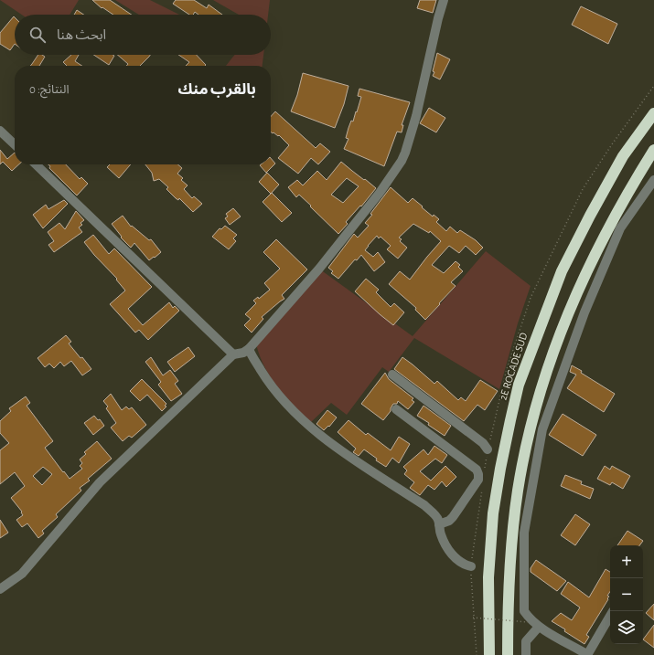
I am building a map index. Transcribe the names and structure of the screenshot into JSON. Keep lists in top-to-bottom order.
{
  "streets": {
    "highway": ["2E ROCADE SUD"]
  },
  "page": {
    "search": "ابحث هنا",
    "heading": ["بالقرب منك", "النتائج: 0"],
    "map_buttons": ["+", "−"]
  }
}
